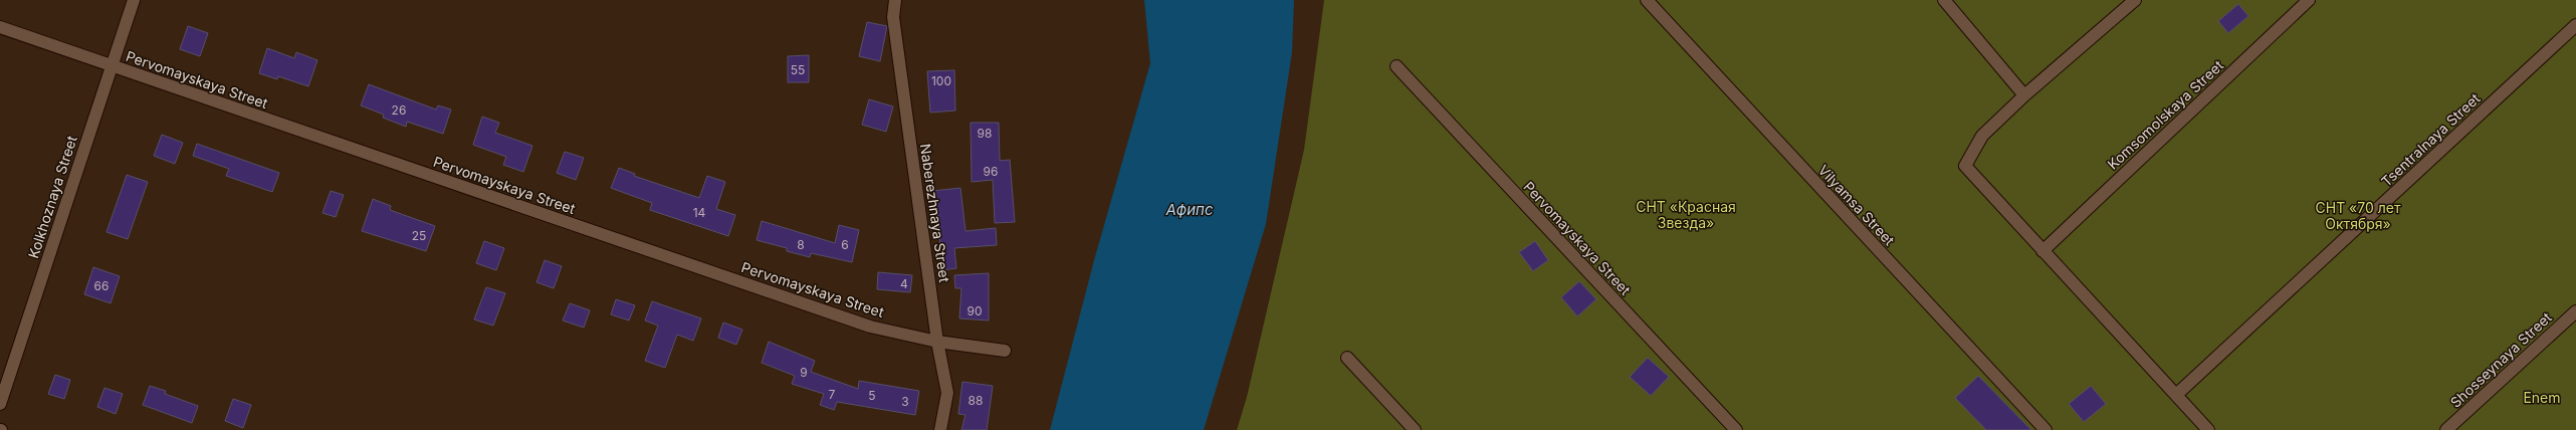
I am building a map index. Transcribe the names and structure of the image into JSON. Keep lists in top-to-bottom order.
{
  "streets": {
    "street": [
      "Pervomayskaya Street",
      "Komsomolskaya Street",
      "Tsentralnaya Street",
      "Kolkhoznaya Street",
      "Vilyamsa Street",
      "Naberezhnaya Street",
      "Shosseynaya Street"
    ]
  },
  "crossings": [
    ["Pervomayskaya Street", "Kolkhoznaya Street"],
    ["Pervomayskaya Street", "Naberezhnaya Street"]
  ],
  "water": ["Афипс"],
  "parks": ["СНТ «Красная Звезда»", "СНТ «70 лет Октября»", "Enem"],
  "house_numbers": [
    "55",
    "100",
    "26",
    "98",
    "96",
    "14",
    "25",
    "8",
    "6",
    "4",
    "66",
    "90",
    "9",
    "7",
    "5",
    "88",
    "3"
  ]
}
